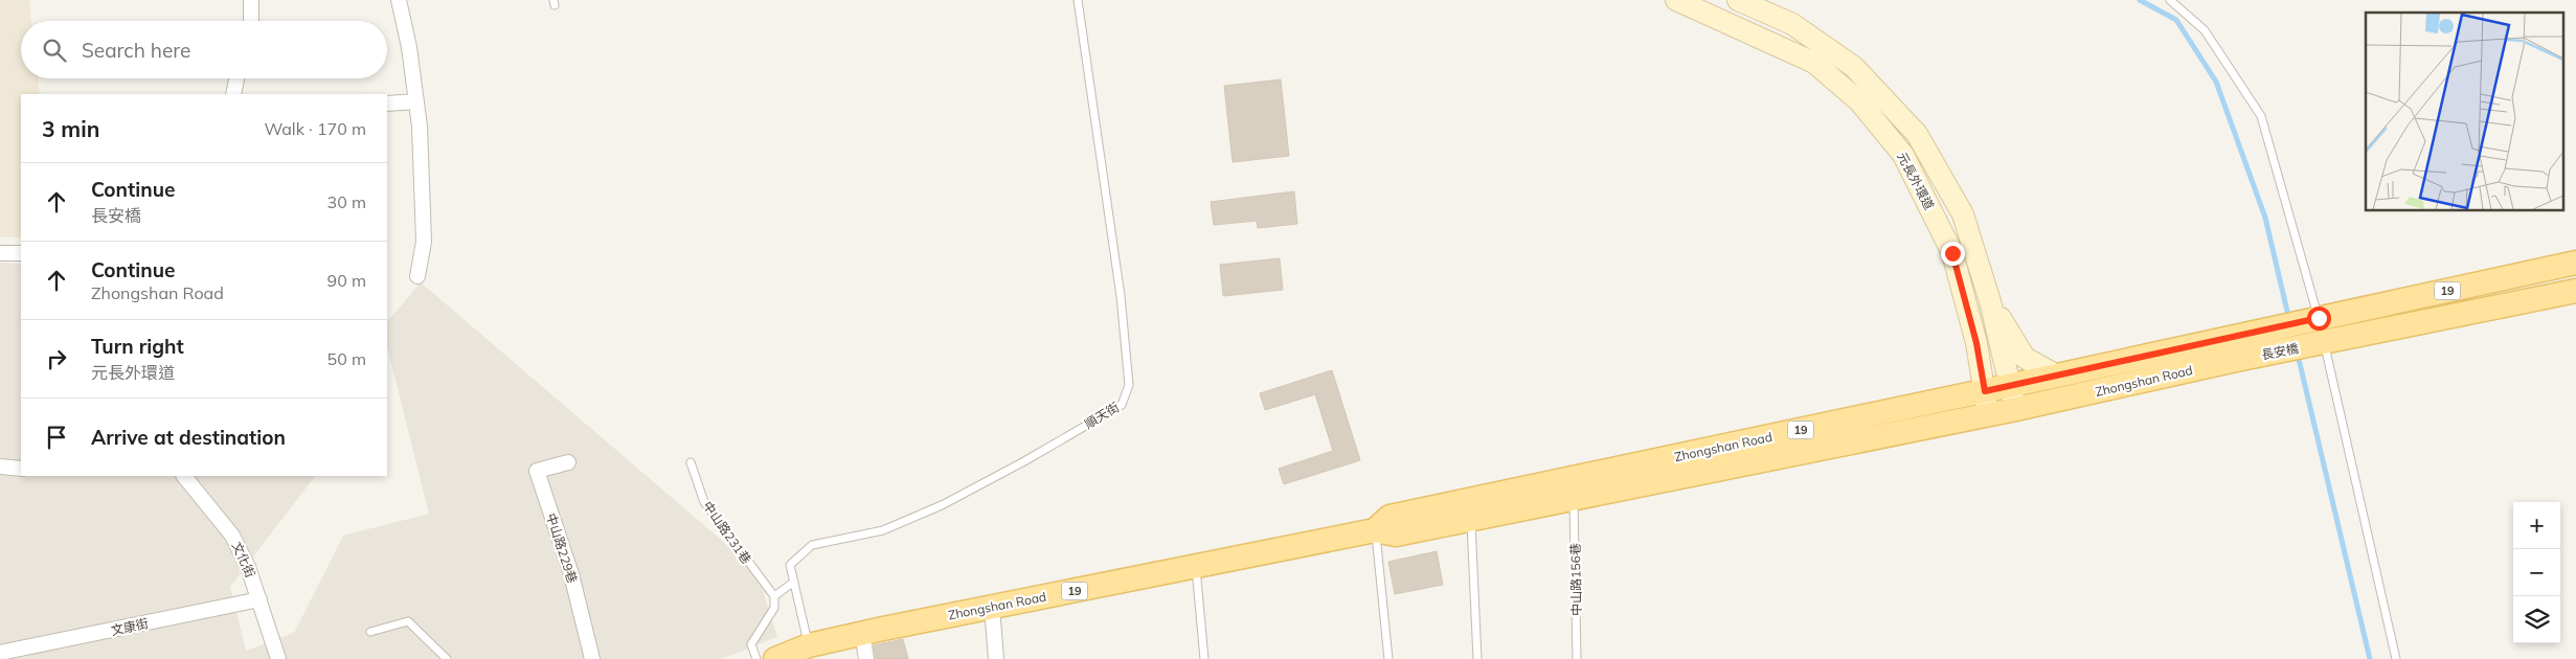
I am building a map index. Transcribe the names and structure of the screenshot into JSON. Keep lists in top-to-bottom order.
{
  "streets": {
    "main road": ["19", "長安橋", "Zhongshan Road"],
    "street": [
      "元長外環道",
      "中山路229巷",
      "文化街",
      "文康街"
    ],
    "lane": ["順天街", "中山路231巷", "中山路156巷"]
  },
  "crossings": [
    ["元長外環道", "Zhongshan Road"],
    ["19", "長安橋"],
    ["長安橋", "Zhongshan Road"],
    ["Zhongshan Road", "順天街"],
    ["Zhongshan Road", "中山路156巷"],
    ["文化街", "文康街"]
  ],
  "page": {
    "search": "Search here",
    "heading": ["3 min", "Walk · 170 m"],
    "list": [
      ["Continue", "長安橋", "30 m"],
      ["Continue", "Zhongshan Road", "90 m"],
      ["Turn right", "元長外環道", "50 m"],
      "Arrive at destination"
    ],
    "map_buttons": ["+", "−"]
  }
}
